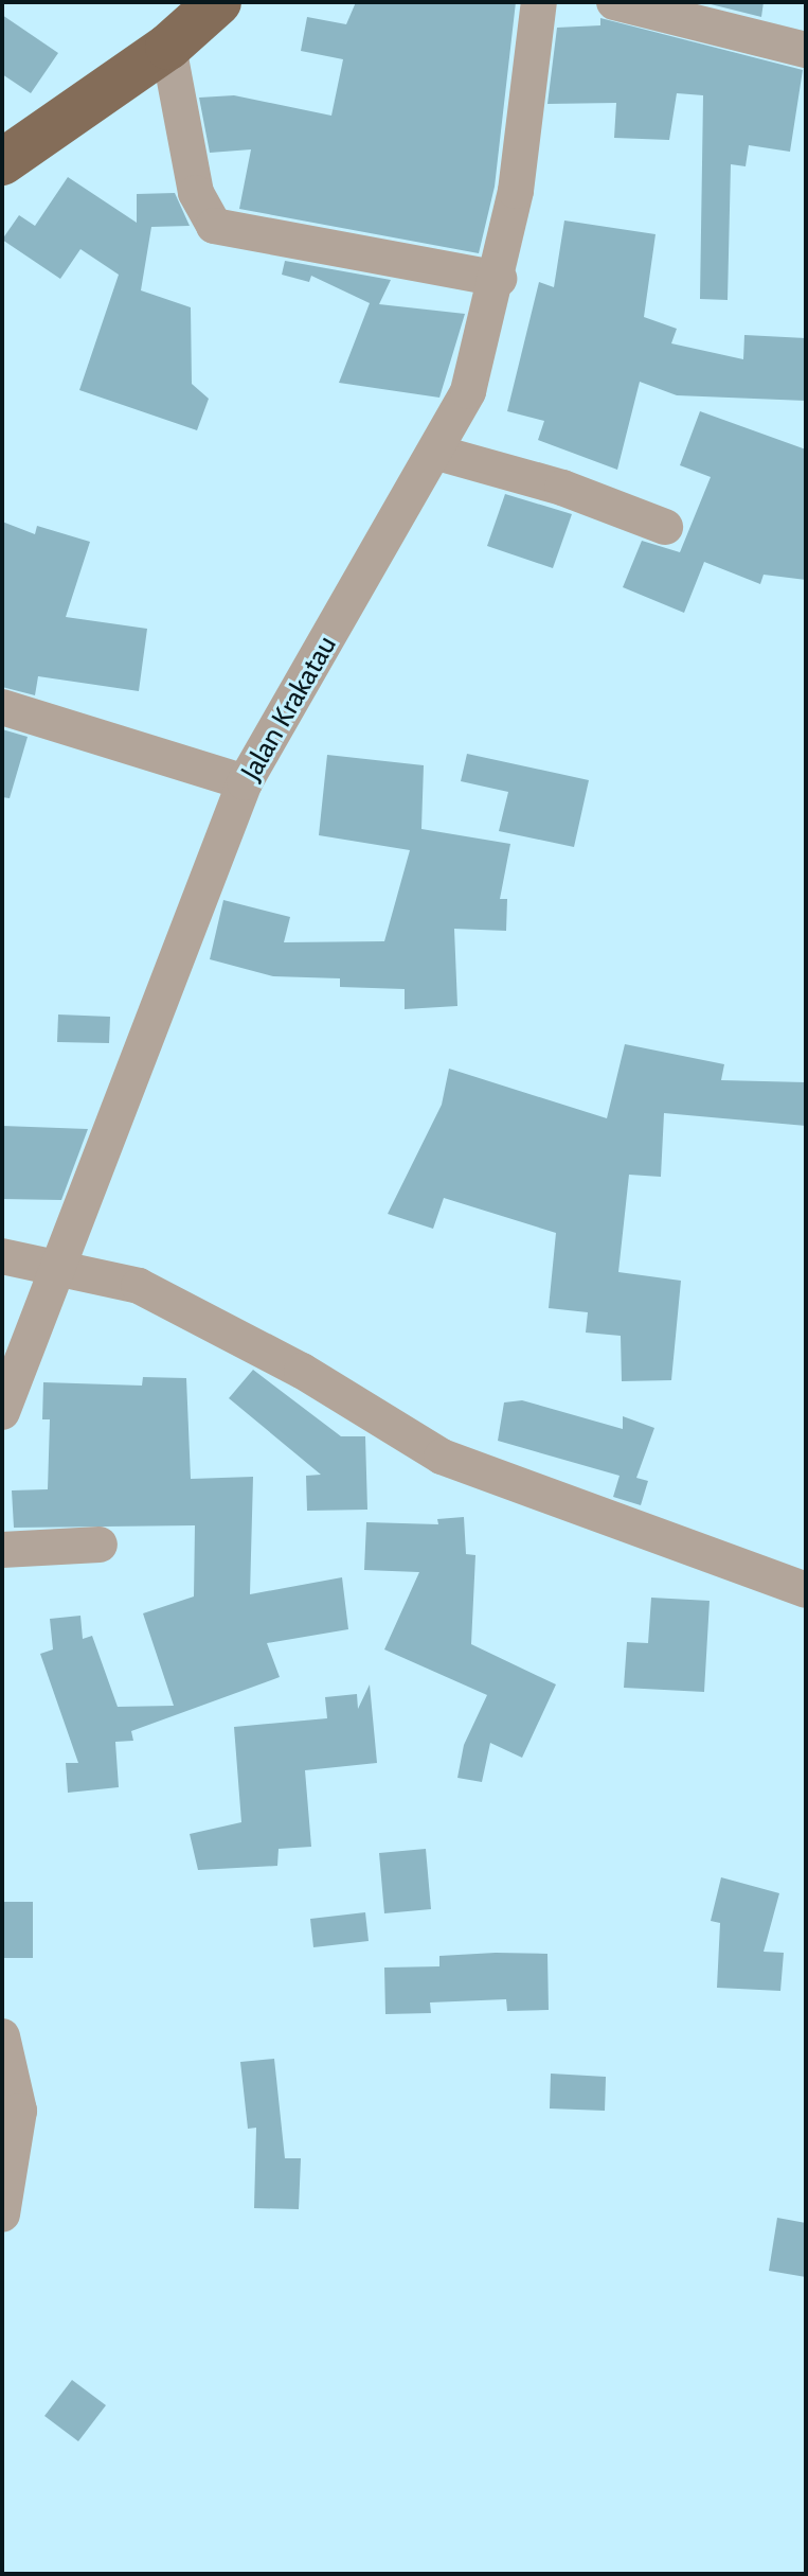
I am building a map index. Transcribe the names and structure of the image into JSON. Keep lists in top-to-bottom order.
{
  "streets": {
    "street": ["Jalan Krakatau"]
  }
}
